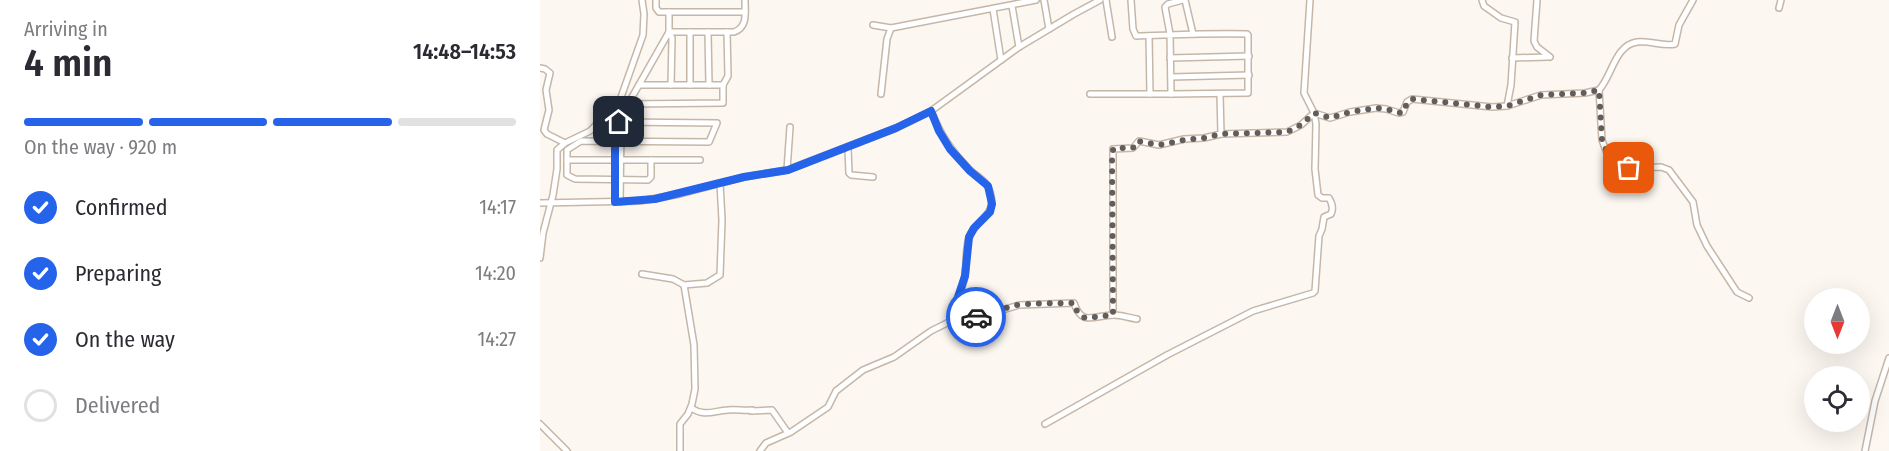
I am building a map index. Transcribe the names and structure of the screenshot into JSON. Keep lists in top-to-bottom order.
{
  "north": "bottom",
  "page": {
    "heading": ["4 min", "Arriving in", "14:48–14:53"],
    "bar": "On the way · 920 m",
    "list": [
      ["Confirmed", "14:17"],
      ["Preparing", "14:20"],
      ["On the way", "14:27"],
      "Delivered"
    ]
  }
}
